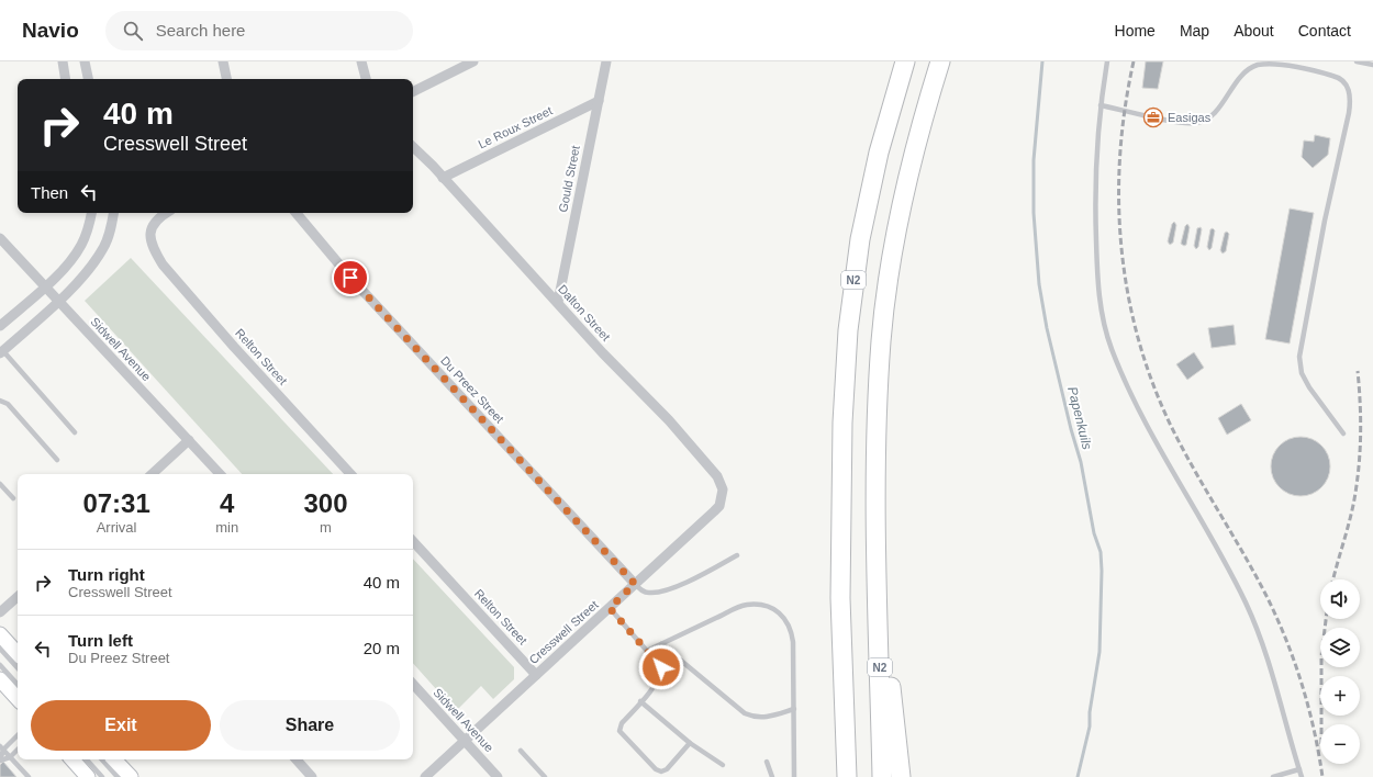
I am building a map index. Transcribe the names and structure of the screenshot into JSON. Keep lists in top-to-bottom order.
{
  "streets": {
    "highway": ["N2"],
    "street": [
      "Le Roux Street",
      "Gould Street",
      "Dalton Street",
      "Sidwell Avenue",
      "Relton Street",
      "Du Preez Street",
      "Cresswell Street"
    ]
  },
  "crossings": [
    ["Le Roux Street", "Gould Street"],
    ["Le Roux Street", "Dalton Street"],
    ["Gould Street", "Dalton Street"],
    ["Dalton Street", "Cresswell Street"],
    ["Sidwell Avenue", "Cresswell Street"],
    ["Relton Street", "Cresswell Street"],
    ["Du Preez Street", "Cresswell Street"]
  ],
  "water": ["Papenkuils"],
  "places": {
    "office": ["Easigas"]
  },
  "page": {
    "header": "Navio",
    "search": "Search here",
    "nav": [
      "Home",
      "Map",
      "About",
      "Contact"
    ],
    "turn": ["40 m", "Cresswell Street"],
    "then": "Then",
    "eta": [
      "07:31",
      "Arrival",
      "4",
      "min",
      "300",
      "m"
    ],
    "list": [
      {
        "name": "Turn right",
        "note": "Cresswell Street",
        "value": "40 m"
      },
      {
        "name": "Turn left",
        "note": "Du Preez Street",
        "value": "20 m"
      }
    ],
    "map_buttons": ["+", "−"],
    "buttons": ["Exit", "Share"]
  }
}
